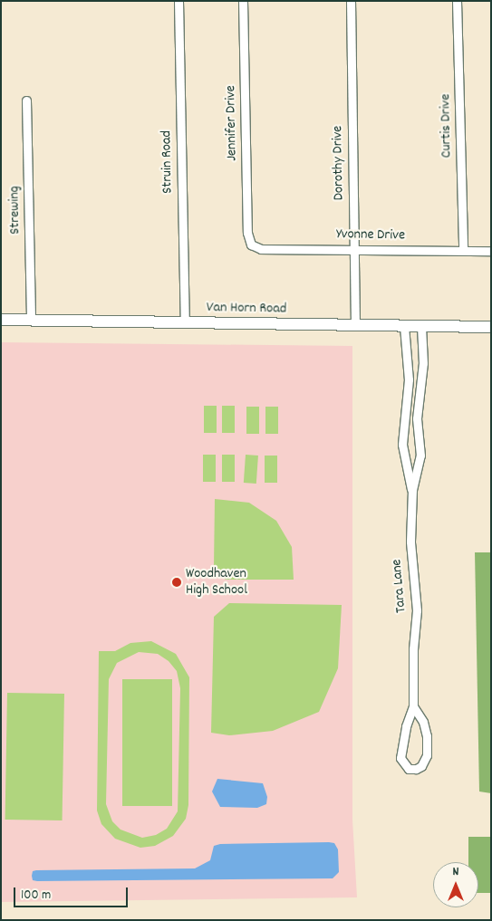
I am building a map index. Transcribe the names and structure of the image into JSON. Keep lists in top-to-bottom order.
{
  "streets": {
    "main road": ["Van Horn Road"],
    "street": [
      "Jennifer Drive",
      "Curtis Drive",
      "Struin Road",
      "Dorothy Drive",
      "Strewing",
      "Yvonne Drive",
      "Tara Lane"
    ]
  },
  "crossings": [
    ["Jennifer Drive", "Yvonne Drive"],
    ["Curtis Drive", "Yvonne Drive"],
    ["Struin Road", "Van Horn Road"],
    ["Dorothy Drive", "Yvonne Drive"],
    ["Dorothy Drive", "Van Horn Road"],
    ["Strewing", "Van Horn Road"],
    ["Van Horn Road", "Tara Lane"]
  ],
  "places": ["Woodhaven High School"],
  "scale_bar": "100 m",
  "north": "top"
}
